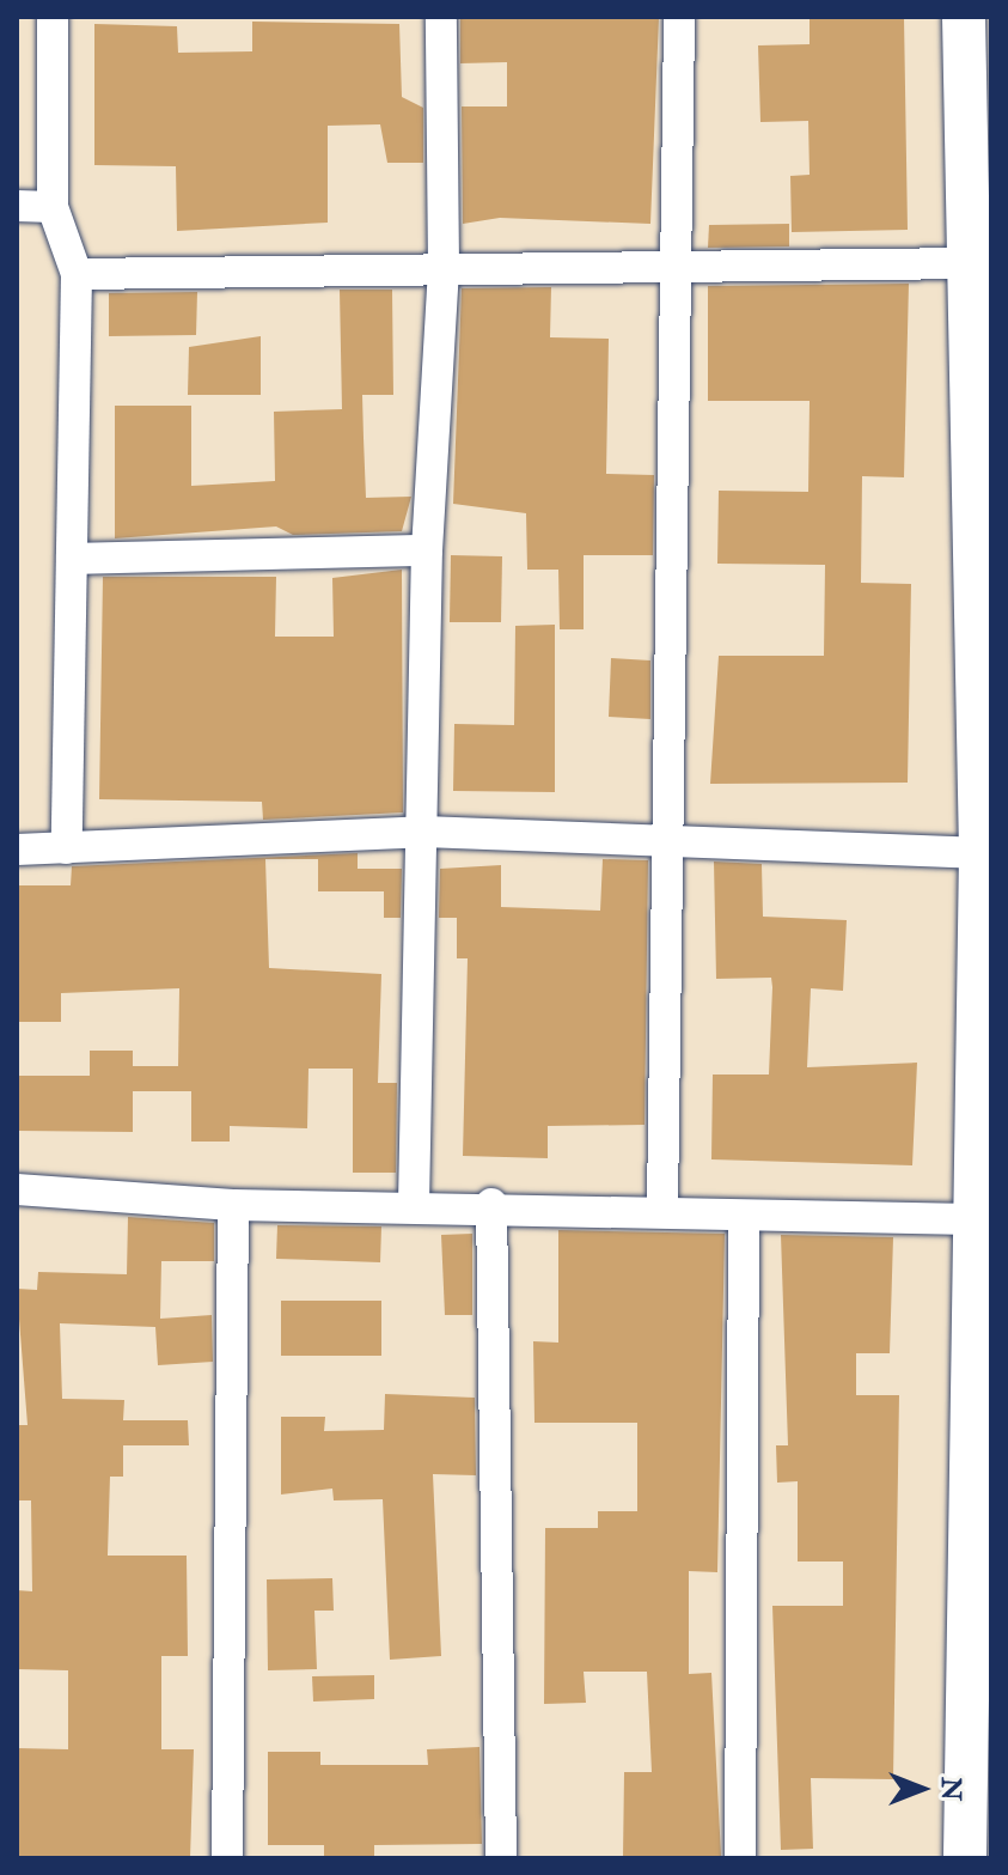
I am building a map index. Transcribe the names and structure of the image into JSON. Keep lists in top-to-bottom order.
{
  "north": "right"
}
